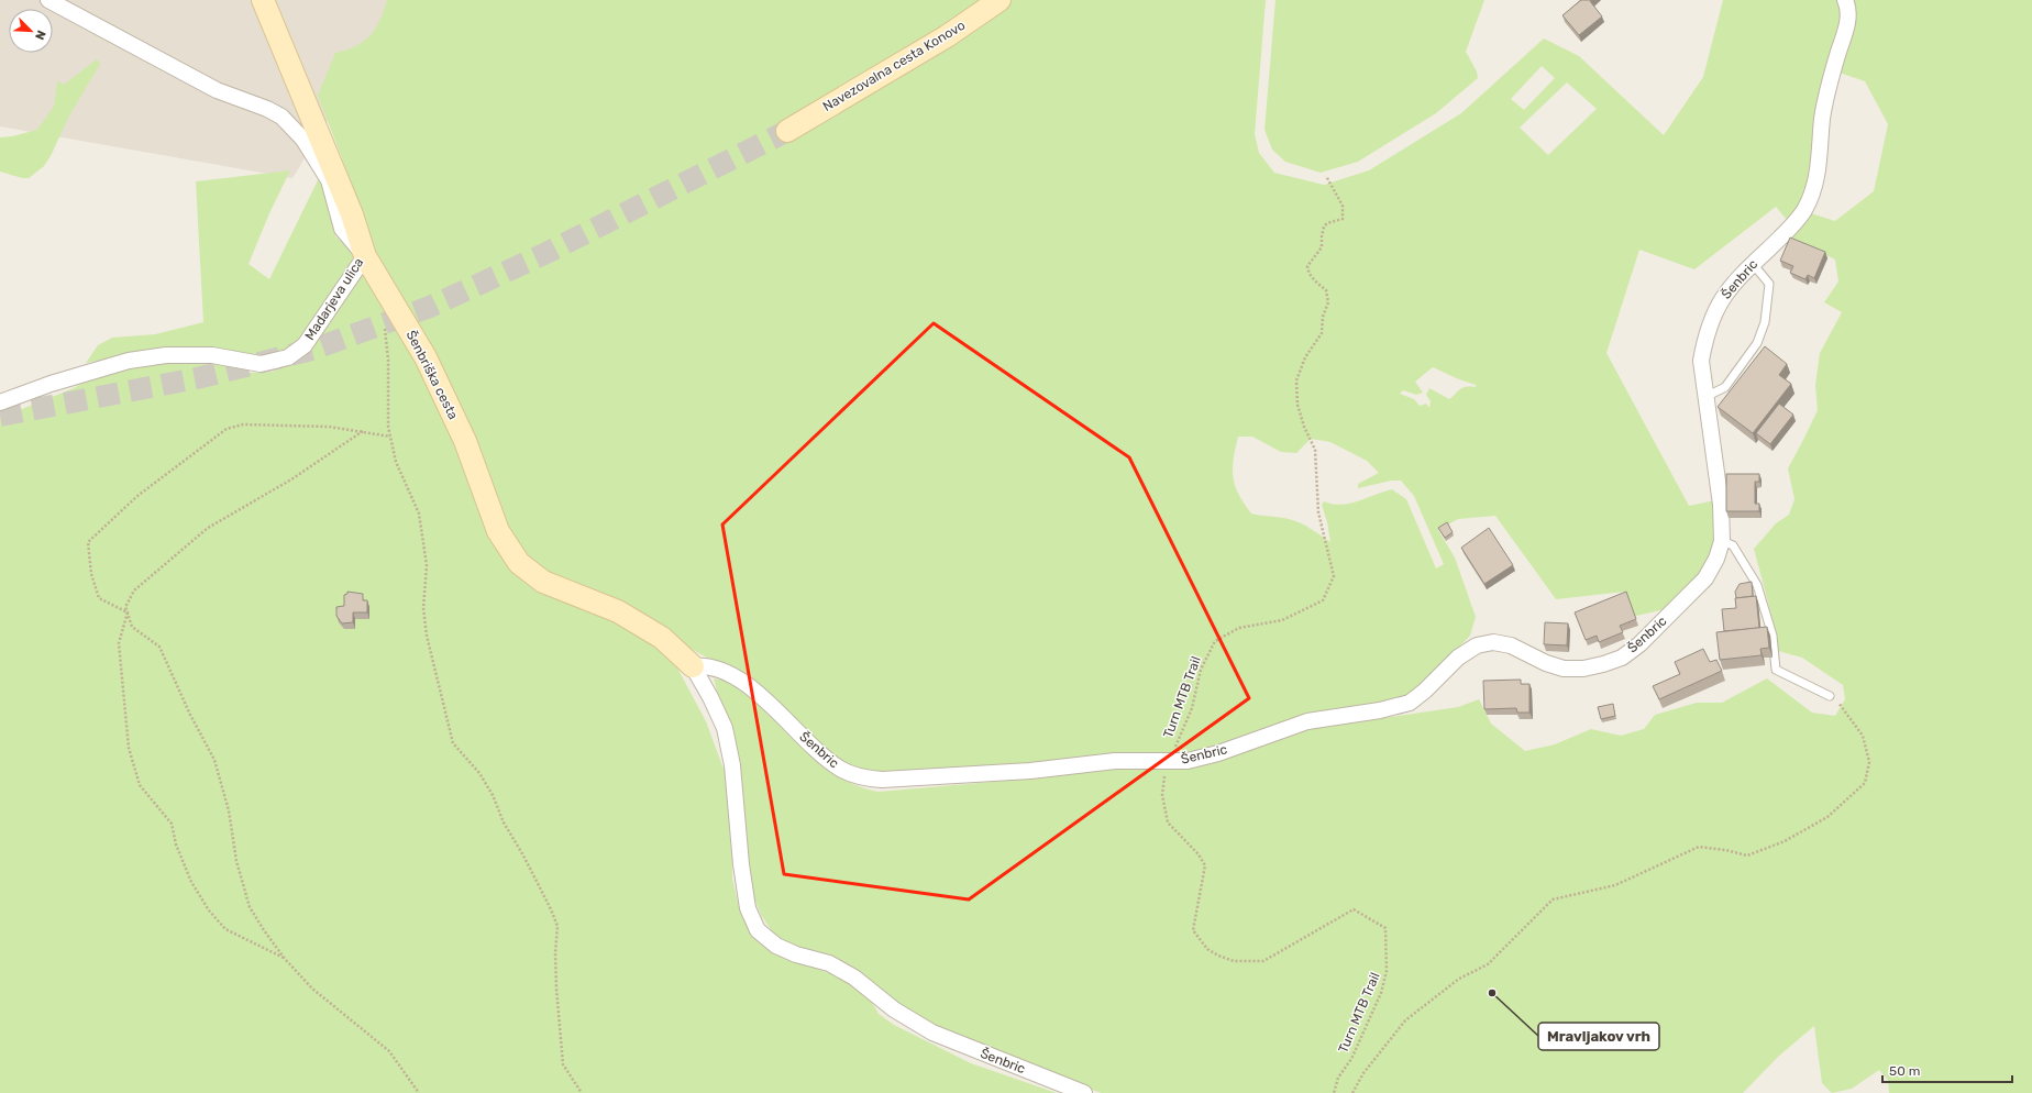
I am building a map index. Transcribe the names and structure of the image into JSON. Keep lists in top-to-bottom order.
{
  "streets": {
    "street": [
      "Navezovalna cesta Konovo",
      "Šenbric",
      "Madarjeva ulica",
      "Šenbriška cesta"
    ],
    "path": ["Turn MTB Trail"]
  },
  "crossings": [
    ["Šenbric", "Šenbriška cesta"],
    ["Šenbric", "Turn MTB Trail"],
    ["Madarjeva ulica", "Šenbriška cesta"]
  ],
  "places": ["Mravljakov vrh"],
  "scale_bar": "50 m",
  "north": "bottom right"
}
